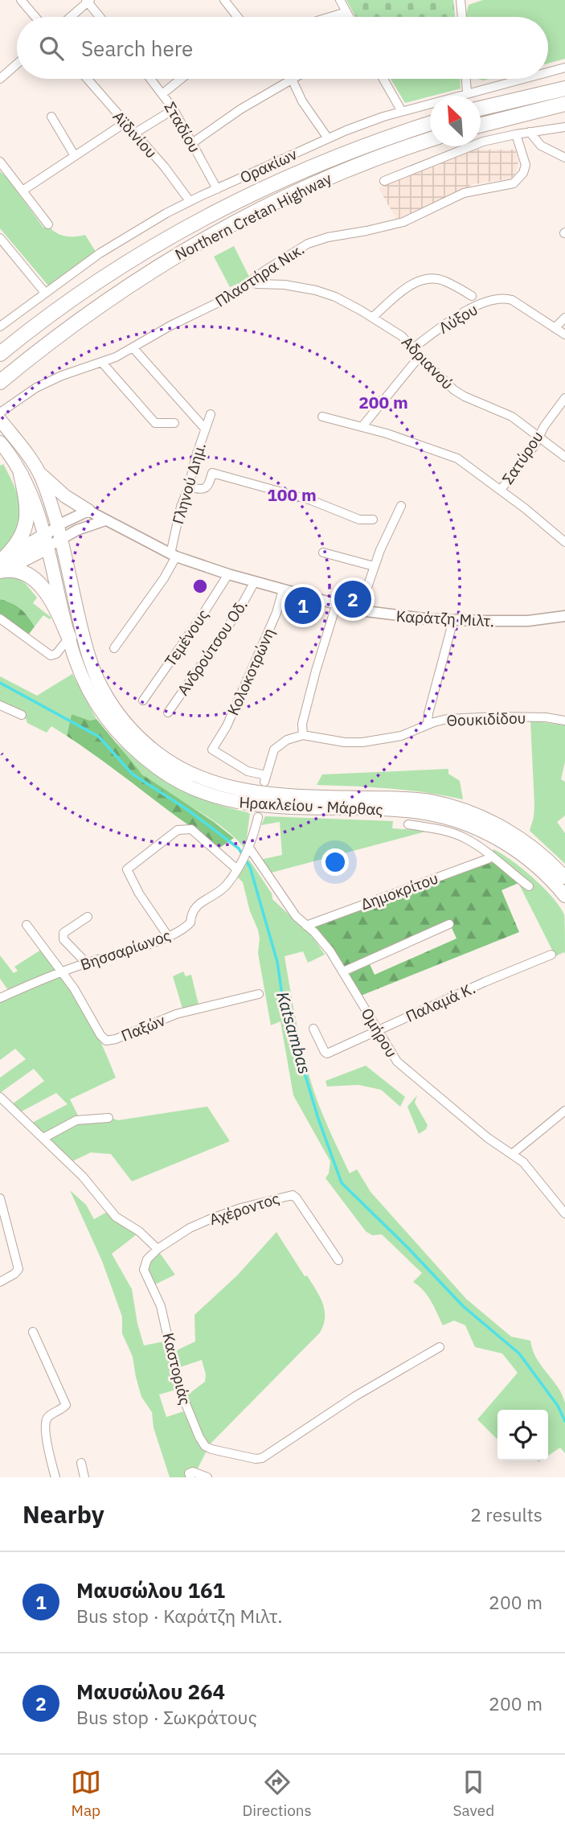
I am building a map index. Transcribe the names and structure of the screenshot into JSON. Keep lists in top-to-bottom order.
{
  "streets": {
    "highway": ["Northern Cretan Highway"],
    "main road": ["Ηρακλείου - Μάρθας"],
    "street": [
      "Σταδίου",
      "Αϊδινίου",
      "Ορακίων",
      "Πλαστήρα Νικ.",
      "Λύξου",
      "Αδριανού",
      "Σατύρου",
      "Γληνού Δημ.",
      "Καράτζη Μιλτ.",
      "Τεμένους",
      "Ανδρούτσου Οδ.",
      "Κολοκοτρώνη",
      "Θουκιδίδου",
      "Δημοκρίτου",
      "Βησσαρίωνος",
      "Παλαμά Κ.",
      "Παξών",
      "Ομήρου",
      "Αχέροντος",
      "Καστοριάς"
    ]
  },
  "crossings": [
    ["Σταδίου", "Ορακίων"],
    ["Αϊδινίου", "Ορακίων"],
    ["Πλαστήρα Νικ.", "Αδριανού"],
    ["Λύξου", "Αδριανού"],
    ["Αδριανού", "Σατύρου"],
    ["Γληνού Δημ.", "Καράτζη Μιλτ."],
    ["Καράτζη Μιλτ.", "Τεμένους"],
    ["Καράτζη Μιλτ.", "Ανδρούτσου Οδ."],
    ["Καράτζη Μιλτ.", "Κολοκοτρώνη"],
    ["Κολοκοτρώνη", "Θουκιδίδου"],
    ["Δημοκρίτου", "Ομήρου"],
    ["Βησσαρίωνος", "Παξών"],
    ["Βησσαρίωνος", "Ομήρου"],
    ["Παλαμά Κ.", "Ομήρου"],
    ["Αχέροντος", "Καστοριάς"]
  ],
  "water": ["Katsambas"],
  "north": "top left",
  "page": {
    "search": "Search here",
    "pins": ["2", "1"],
    "heading": ["Nearby", "2 results"],
    "list": [
      {
        "mark": "1",
        "name": "Μαυσώλου 161",
        "note": "Bus stop · Καράτζη Μιλτ.",
        "value": "200 m"
      },
      {
        "mark": "2",
        "name": "Μαυσώλου 264",
        "note": "Bus stop · Σωκράτους",
        "value": "200 m"
      }
    ],
    "nav": ["Map", "Directions", "Saved"]
  },
  "rings": ["200 m", "100 m"]
}
